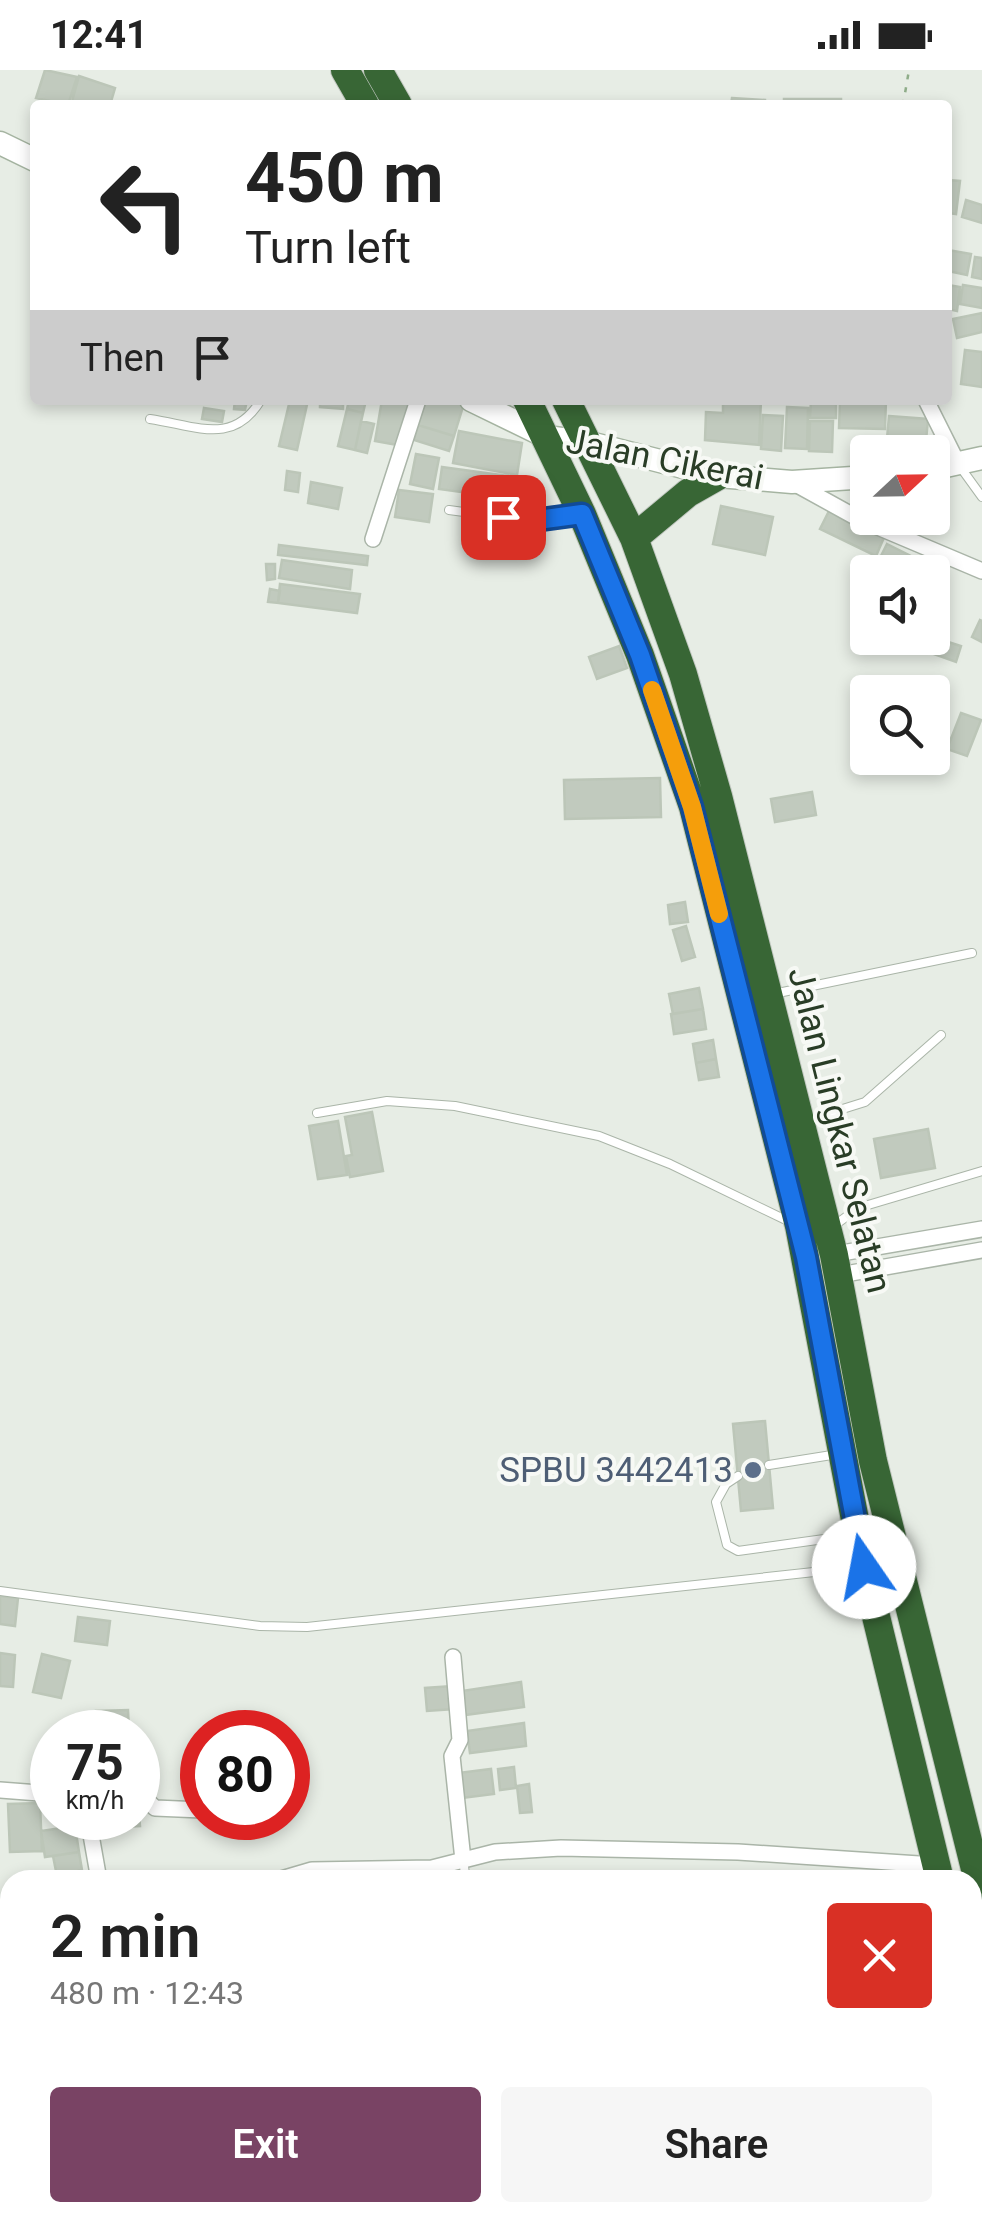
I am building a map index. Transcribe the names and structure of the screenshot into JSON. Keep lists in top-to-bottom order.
{
  "streets": {
    "highway": ["Jalan Lingkar Selatan"],
    "street": ["Jalan Cikerai"]
  },
  "crossings": [
    ["Jalan Cikerai", "Jalan Lingkar Selatan"]
  ],
  "places": ["SPBU 3442413"],
  "north": "right",
  "page": {
    "status": "12:41",
    "turn": ["450 m", "Turn left"],
    "then": "Then",
    "speed": "75 km/h",
    "limit": "80",
    "heading": ["2 min", "480 m · 12:43"],
    "buttons": ["Exit", "Share"]
  }
}
